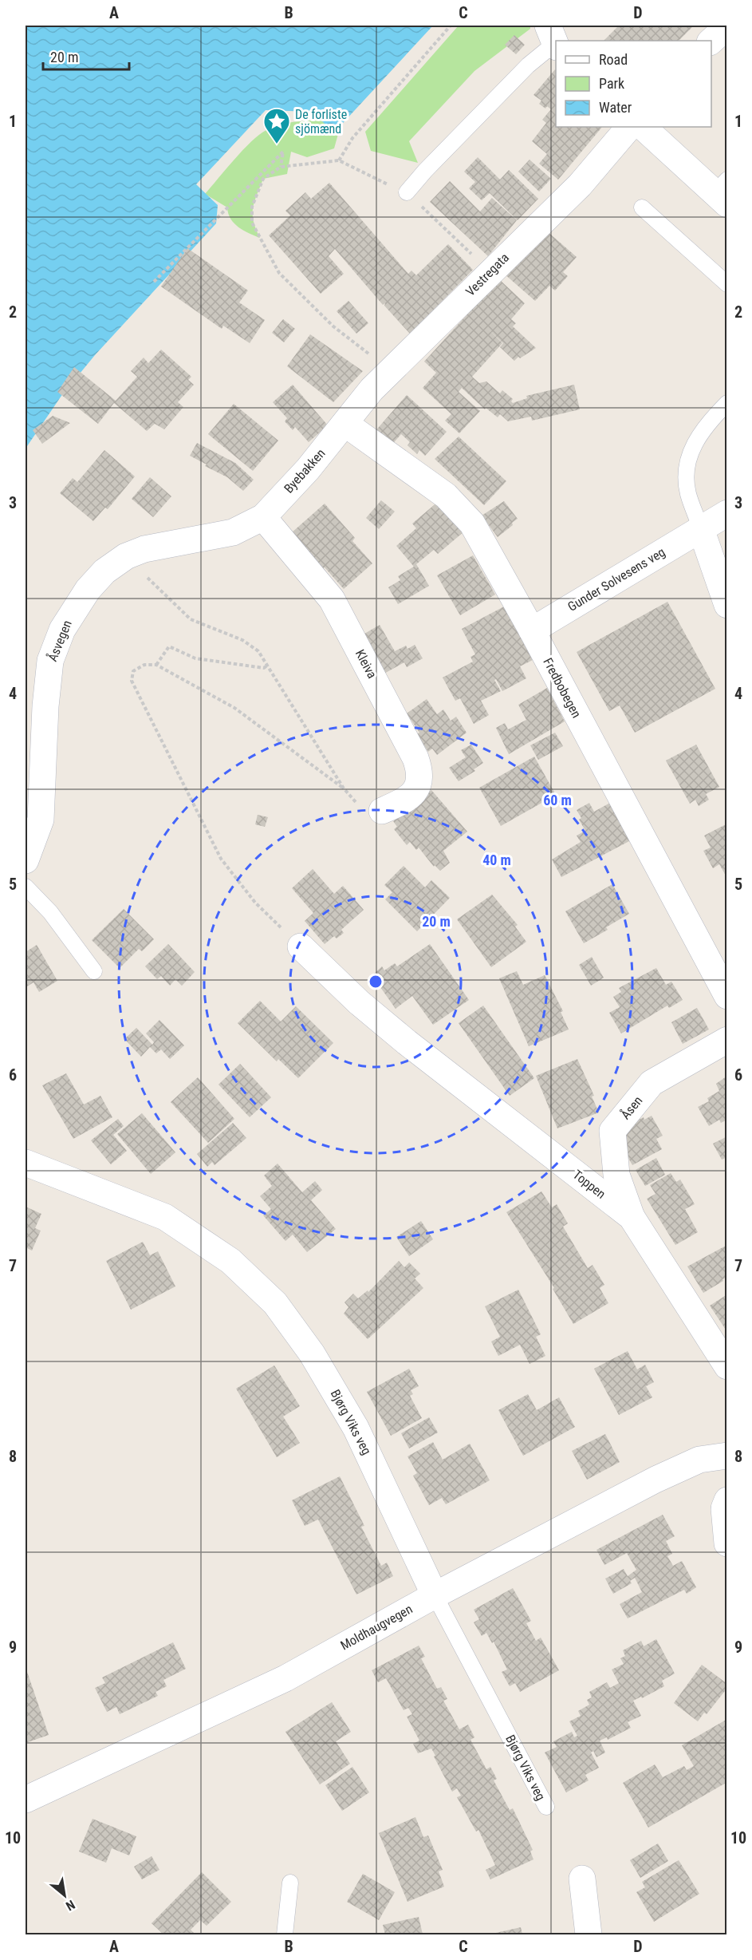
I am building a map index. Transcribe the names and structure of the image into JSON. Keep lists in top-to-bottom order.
{
  "streets": {
    "street": [
      "Vestregata",
      "Byebakken",
      "Gunder Solvesens veg",
      "Åsvegen",
      "Kleiva",
      "Fredbobegen",
      "Åsen",
      "Toppen",
      "Bjørg Viks veg",
      "Moldhaugvegen"
    ]
  },
  "crossings": [
    ["Vestregata", "Byebakken"],
    ["Vestregata", "Fredbobegen"],
    ["Byebakken", "Åsvegen"],
    ["Byebakken", "Kleiva"],
    ["Byebakken", "Fredbobegen"],
    ["Gunder Solvesens veg", "Fredbobegen"],
    ["Åsvegen", "Kleiva"],
    ["Åsen", "Toppen"],
    ["Bjørg Viks veg", "Moldhaugvegen"]
  ],
  "places": {
    "place": ["De forliste sjömænd"]
  },
  "legend": ["Road", "Park", "Water"],
  "scale_bar": "20 m",
  "north": "bottom right",
  "grid": {
    "columns": [
      "A",
      "B",
      "C",
      "D"
    ],
    "rows": [
      "1",
      "2",
      "3",
      "4",
      "5",
      "6",
      "7",
      "8",
      "9",
      "10"
    ]
  },
  "rings": ["60 m", "40 m", "20 m"]
}
